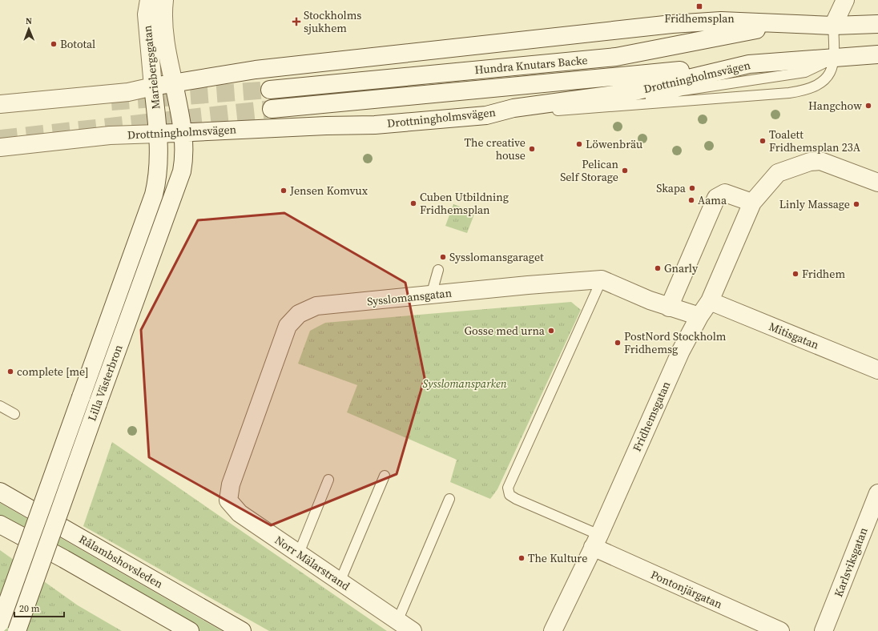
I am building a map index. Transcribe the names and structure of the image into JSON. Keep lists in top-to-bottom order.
{
  "streets": {
    "main road": [
      "Hundra Knutars Backe",
      "Mariebergsgatan",
      "Drottningholmsvägen",
      "Sysslomansgatan",
      "Mitisgatan",
      "Lilla Västerbron",
      "Fridhemsgatan",
      "Rålambshovsleden",
      "Karlsviksgatan",
      "Norr Mälarstrand",
      "Pontonjärgatan"
    ]
  },
  "crossings": [
    ["Hundra Knutars Backe", "Drottningholmsvägen"],
    ["Mariebergsgatan", "Drottningholmsvägen"],
    ["Mariebergsgatan", "Lilla Västerbron"],
    ["Drottningholmsvägen", "Lilla Västerbron"],
    ["Sysslomansgatan", "Fridhemsgatan"],
    ["Sysslomansgatan", "Norr Mälarstrand"],
    ["Mitisgatan", "Fridhemsgatan"],
    ["Fridhemsgatan", "Pontonjärgatan"]
  ],
  "parks": ["Sysslomansparken"],
  "places": {
    "transit": ["Fridhemsplan"],
    "health": ["Stockholms sjukhem"],
    "other": [
      "Bototal",
      "Hangchow",
      "Toalett Fridhemsplan 23A",
      "Löwenbräu",
      "The creative house",
      "Pelican Self Storage",
      "Skapa",
      "Jensen Komvux",
      "Aama",
      "Cuben Utbildning Fridhemsplan",
      "Linly Massage",
      "Sysslomansgaraget",
      "Gnarly",
      "Fridhem",
      "Gosse med urna",
      "PostNord Stockholm Fridhemsg",
      "complete [me]",
      "The Kulture"
    ]
  },
  "scale_bar": "20 m",
  "north": "top"
}
